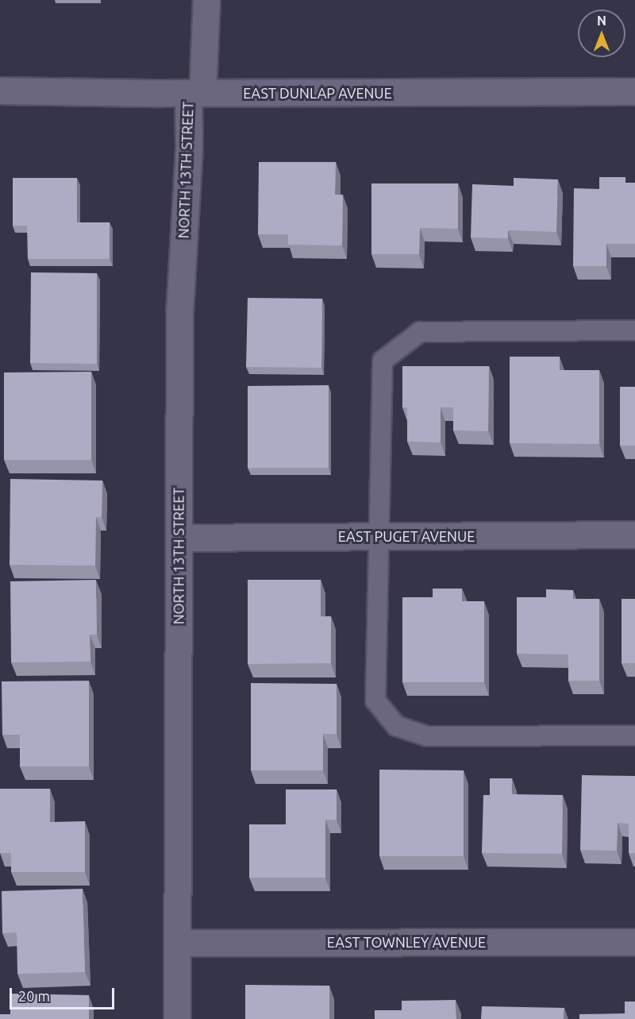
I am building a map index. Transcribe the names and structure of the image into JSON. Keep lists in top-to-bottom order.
{
  "streets": {
    "street": [
      "EAST DUNLAP AVENUE",
      "NORTH 13TH STREET",
      "EAST PUGET AVENUE",
      "EAST TOWNLEY AVENUE"
    ]
  },
  "crossings": [
    ["EAST DUNLAP AVENUE", "NORTH 13TH STREET"],
    ["NORTH 13TH STREET", "EAST PUGET AVENUE"],
    ["NORTH 13TH STREET", "EAST TOWNLEY AVENUE"]
  ],
  "scale_bar": "20 m",
  "north": "top"
}
